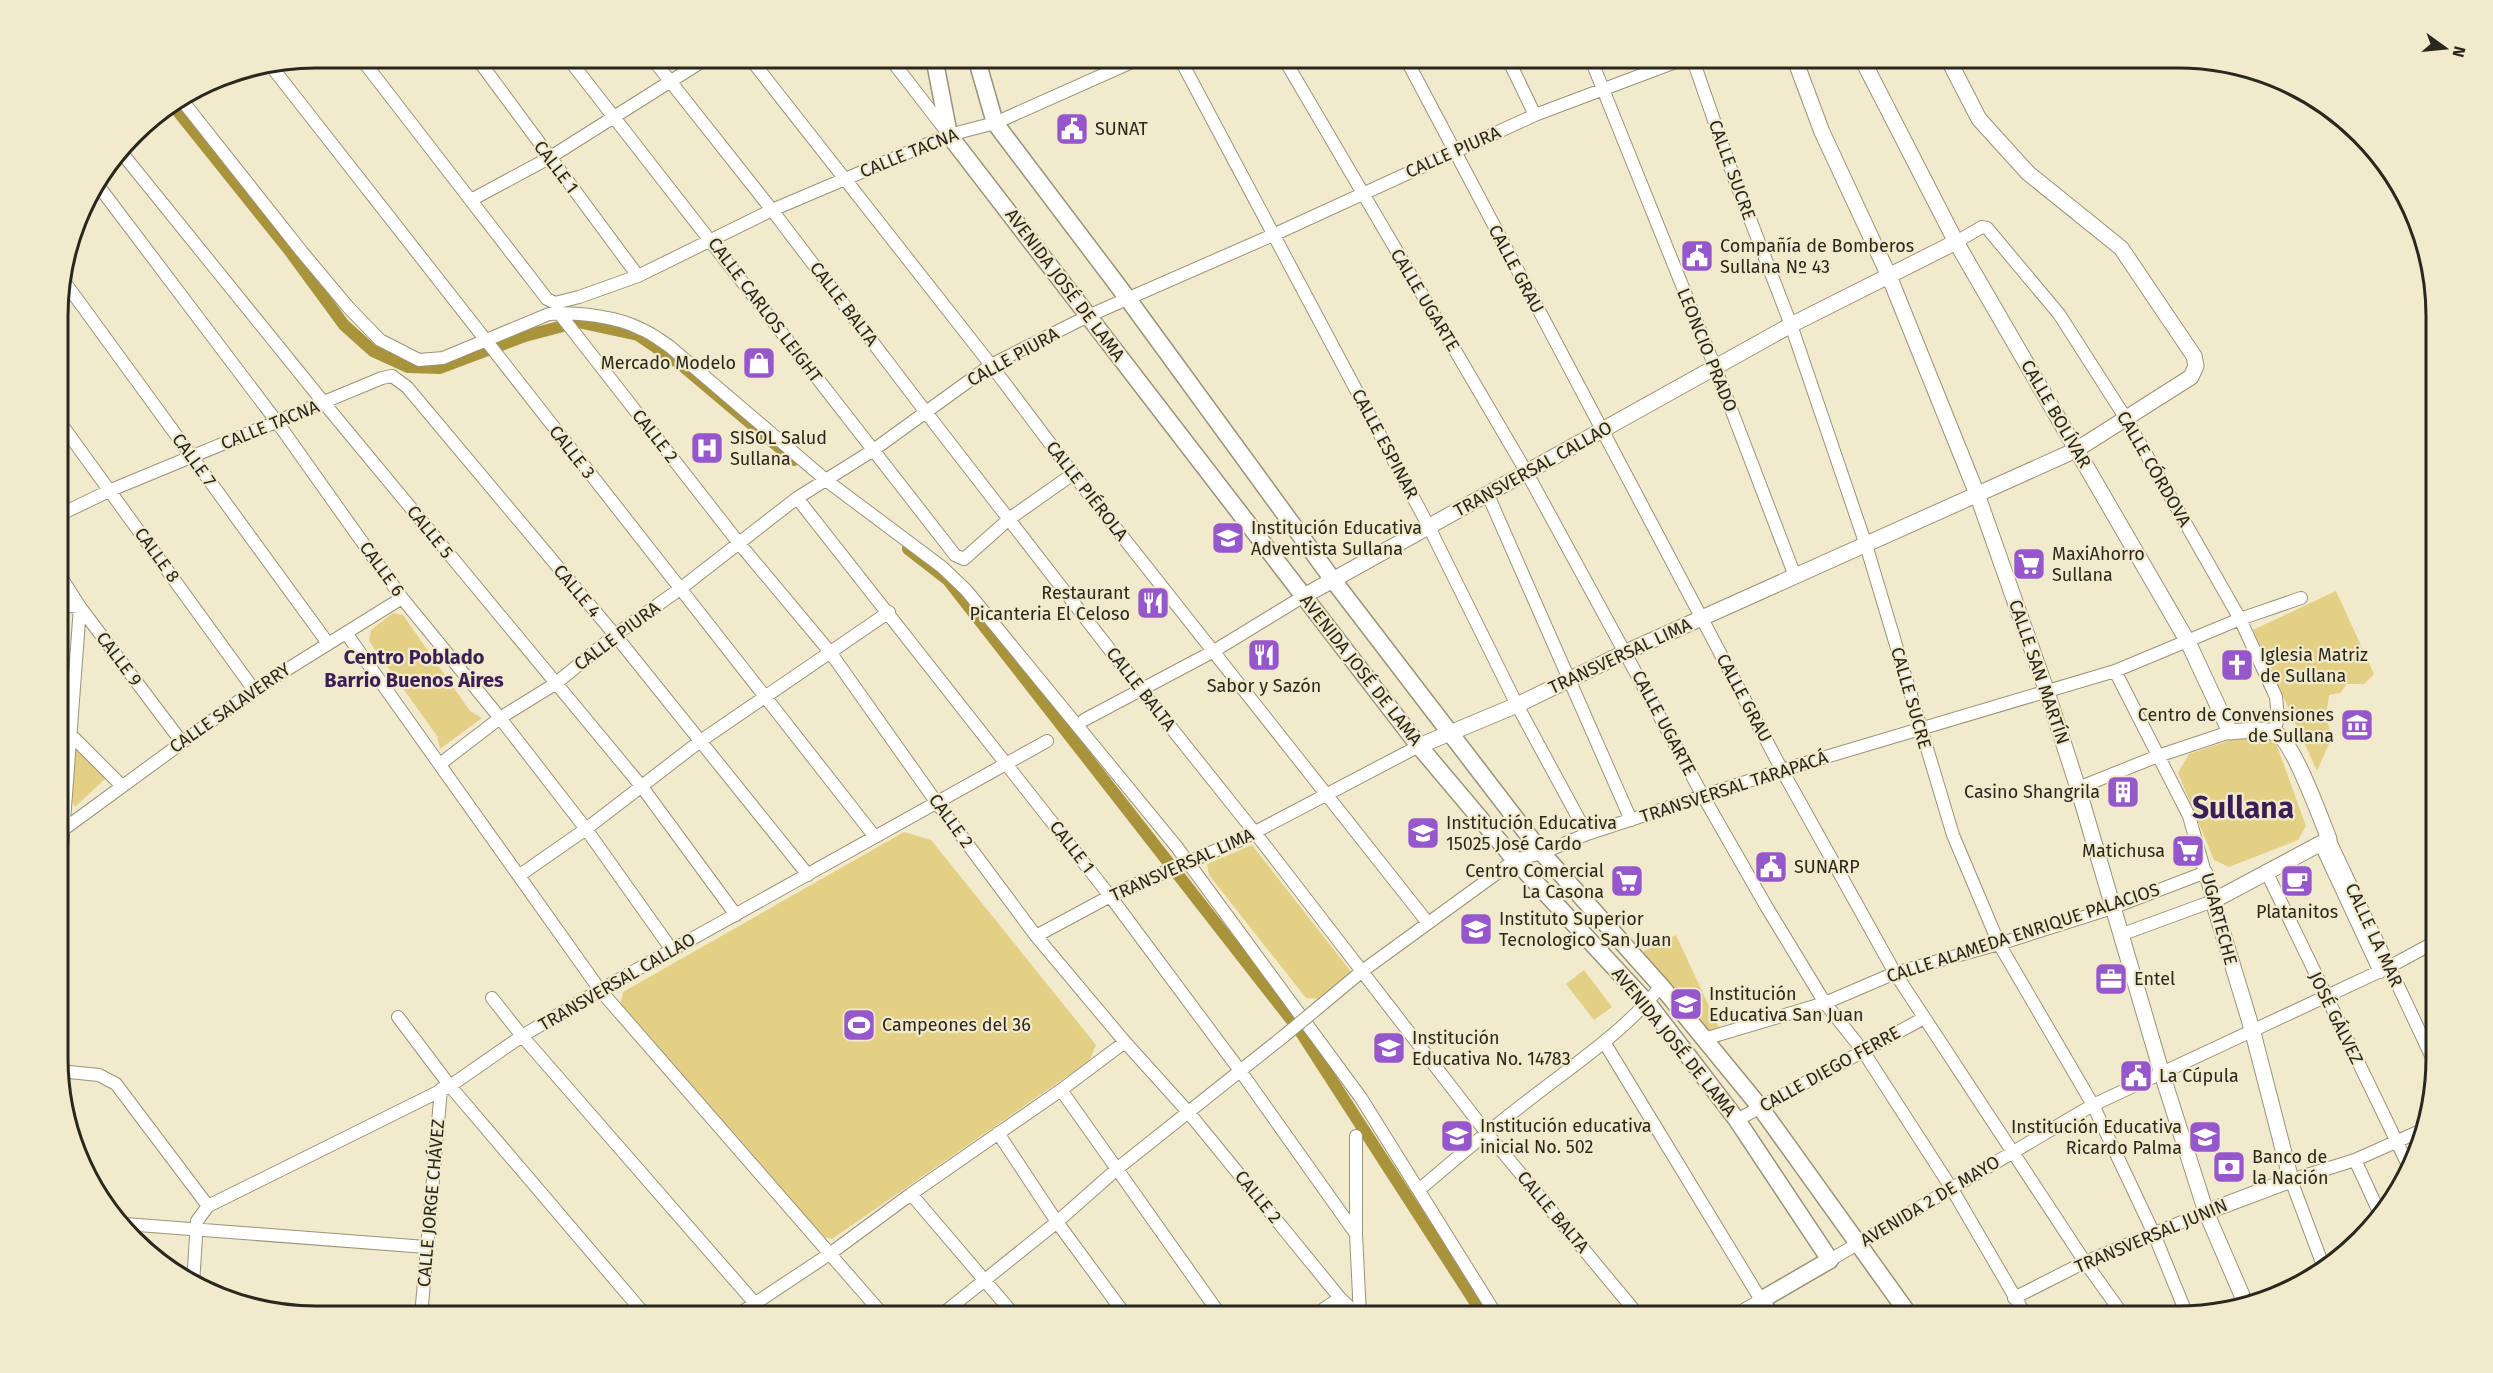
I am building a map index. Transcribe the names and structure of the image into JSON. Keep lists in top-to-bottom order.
{
  "streets": {
    "main road": ["AVENIDA JOSÉ DE LAMA", "AVENIDA 2 DE MAYO"],
    "street": [
      "CALLE PIURA",
      "CALLE TACNA",
      "CALLE 1",
      "CALLE SUCRE",
      "CALLE GRAU",
      "CALLE UGARTE",
      "CALLE BALTA",
      "CALLE CARLOS LEIGHT",
      "LEONCIO PRADO",
      "CALLE BOLÍVAR",
      "CALLE 2",
      "CALLE ESPINAR",
      "CALLE 3",
      "CALLE 7",
      "TRANSVERSAL CALLAO",
      "CALLE CÓRDOVA",
      "CALLE PIÉROLA",
      "CALLE 5",
      "CALLE 8",
      "CALLE 6",
      "CALLE 4",
      "TRANSVERSAL LIMA",
      "CALLE 9",
      "CALLE SAN MARTÍN",
      "CALLE SALAVERRY",
      "TRANSVERSAL TARAPACÁ",
      "UGARTECHE",
      "CALLE ALAMEDA ENRIQUE PALACIOS",
      "CALLE LA MAR",
      "JOSÉ GÁLVEZ",
      "CALLE DIEGO FERRE",
      "CALLE JORGE CHÁVEZ",
      "TRANSVERSAL JUNIN"
    ]
  },
  "crossings": [
    ["CALLE PIURA", "CALLE 1"],
    ["CALLE PIURA", "CALLE GRAU"],
    ["CALLE PIURA", "AVENIDA JOSÉ DE LAMA"],
    ["CALLE PIURA", "CALLE UGARTE"],
    ["CALLE PIURA", "CALLE BALTA"],
    ["CALLE PIURA", "CALLE CARLOS LEIGHT"],
    ["CALLE PIURA", "LEONCIO PRADO"],
    ["CALLE PIURA", "CALLE 2"],
    ["CALLE PIURA", "CALLE ESPINAR"],
    ["CALLE PIURA", "CALLE 3"],
    ["CALLE PIURA", "CALLE PIÉROLA"],
    ["CALLE PIURA", "CALLE 5"],
    ["CALLE PIURA", "CALLE 6"],
    ["CALLE PIURA", "CALLE 4"],
    ["CALLE TACNA", "CALLE 1"],
    ["CALLE TACNA", "AVENIDA JOSÉ DE LAMA"],
    ["CALLE TACNA", "CALLE BALTA"],
    ["CALLE TACNA", "CALLE CARLOS LEIGHT"],
    ["CALLE TACNA", "CALLE 7"],
    ["CALLE TACNA", "CALLE PIÉROLA"],
    ["CALLE TACNA", "CALLE 5"],
    ["CALLE TACNA", "CALLE 8"],
    ["CALLE TACNA", "CALLE 6"],
    ["CALLE TACNA", "CALLE 4"],
    ["CALLE 1", "TRANSVERSAL CALLAO"],
    ["CALLE 1", "TRANSVERSAL LIMA"],
    ["CALLE 1", "TRANSVERSAL TARAPACÁ"],
    ["CALLE SUCRE", "TRANSVERSAL CALLAO"],
    ["CALLE SUCRE", "TRANSVERSAL LIMA"],
    ["CALLE SUCRE", "TRANSVERSAL TARAPACÁ"],
    ["CALLE SUCRE", "CALLE ALAMEDA ENRIQUE PALACIOS"],
    ["CALLE SUCRE", "AVENIDA 2 DE MAYO"],
    ["CALLE SUCRE", "TRANSVERSAL JUNIN"],
    ["CALLE GRAU", "TRANSVERSAL CALLAO"],
    ["CALLE GRAU", "TRANSVERSAL LIMA"],
    ["CALLE GRAU", "TRANSVERSAL TARAPACÁ"],
    ["CALLE GRAU", "CALLE ALAMEDA ENRIQUE PALACIOS"],
    ["CALLE GRAU", "CALLE DIEGO FERRE"],
    ["CALLE GRAU", "AVENIDA 2 DE MAYO"],
    ["CALLE GRAU", "TRANSVERSAL JUNIN"],
    ["AVENIDA JOSÉ DE LAMA", "TRANSVERSAL CALLAO"],
    ["AVENIDA JOSÉ DE LAMA", "TRANSVERSAL LIMA"],
    ["AVENIDA JOSÉ DE LAMA", "TRANSVERSAL TARAPACÁ"],
    ["AVENIDA JOSÉ DE LAMA", "CALLE ALAMEDA ENRIQUE PALACIOS"],
    ["AVENIDA JOSÉ DE LAMA", "CALLE DIEGO FERRE"],
    ["AVENIDA JOSÉ DE LAMA", "AVENIDA 2 DE MAYO"],
    ["CALLE UGARTE", "TRANSVERSAL CALLAO"],
    ["CALLE UGARTE", "TRANSVERSAL LIMA"],
    ["CALLE UGARTE", "TRANSVERSAL TARAPACÁ"],
    ["CALLE UGARTE", "CALLE ALAMEDA ENRIQUE PALACIOS"],
    ["CALLE UGARTE", "CALLE DIEGO FERRE"],
    ["CALLE UGARTE", "AVENIDA 2 DE MAYO"],
    ["CALLE UGARTE", "TRANSVERSAL JUNIN"],
    ["CALLE BALTA", "CALLE CARLOS LEIGHT"],
    ["CALLE BALTA", "TRANSVERSAL CALLAO"],
    ["CALLE BALTA", "TRANSVERSAL LIMA"],
    ["CALLE BALTA", "TRANSVERSAL TARAPACÁ"],
    ["LEONCIO PRADO", "TRANSVERSAL CALLAO"],
    ["LEONCIO PRADO", "TRANSVERSAL LIMA"],
    ["CALLE BOLÍVAR", "TRANSVERSAL CALLAO"],
    ["CALLE BOLÍVAR", "TRANSVERSAL LIMA"],
    ["CALLE BOLÍVAR", "TRANSVERSAL TARAPACÁ"],
    ["CALLE 2", "TRANSVERSAL CALLAO"],
    ["CALLE 2", "TRANSVERSAL LIMA"],
    ["CALLE 2", "TRANSVERSAL TARAPACÁ"],
    ["CALLE ESPINAR", "TRANSVERSAL CALLAO"],
    ["CALLE ESPINAR", "TRANSVERSAL LIMA"],
    ["CALLE ESPINAR", "TRANSVERSAL TARAPACÁ"],
    ["CALLE 3", "TRANSVERSAL CALLAO"],
    ["CALLE 7", "CALLE SALAVERRY"],
    ["TRANSVERSAL CALLAO", "CALLE CÓRDOVA"],
    ["TRANSVERSAL CALLAO", "CALLE PIÉROLA"],
    ["TRANSVERSAL CALLAO", "CALLE 5"],
    ["TRANSVERSAL CALLAO", "CALLE 6"],
    ["TRANSVERSAL CALLAO", "CALLE 4"],
    ["TRANSVERSAL CALLAO", "CALLE SAN MARTÍN"],
    ["TRANSVERSAL CALLAO", "CALLE JORGE CHÁVEZ"],
    ["CALLE CÓRDOVA", "TRANSVERSAL LIMA"],
    ["CALLE CÓRDOVA", "TRANSVERSAL TARAPACÁ"],
    ["CALLE PIÉROLA", "TRANSVERSAL LIMA"],
    ["CALLE PIÉROLA", "TRANSVERSAL TARAPACÁ"],
    ["CALLE 8", "CALLE SALAVERRY"],
    ["CALLE 6", "CALLE SALAVERRY"],
    ["TRANSVERSAL LIMA", "CALLE SAN MARTÍN"],
    ["CALLE 9", "CALLE SALAVERRY"],
    ["CALLE SAN MARTÍN", "TRANSVERSAL TARAPACÁ"],
    ["CALLE SAN MARTÍN", "CALLE ALAMEDA ENRIQUE PALACIOS"],
    ["CALLE SAN MARTÍN", "AVENIDA 2 DE MAYO"],
    ["CALLE SAN MARTÍN", "TRANSVERSAL JUNIN"],
    ["TRANSVERSAL TARAPACÁ", "UGARTECHE"],
    ["UGARTECHE", "CALLE ALAMEDA ENRIQUE PALACIOS"],
    ["UGARTECHE", "AVENIDA 2 DE MAYO"],
    ["UGARTECHE", "TRANSVERSAL JUNIN"],
    ["CALLE LA MAR", "AVENIDA 2 DE MAYO"],
    ["JOSÉ GÁLVEZ", "AVENIDA 2 DE MAYO"]
  ],
  "districts": ["Centro Poblado Barrio Buenos Aires", "Sullana"],
  "places": {
    "public building": [
      "SUNAT",
      "Compañía de Bomberos Sullana Nº 43",
      "SUNARP",
      "La Cúpula"
    ],
    "shop": ["Mercado Modelo"],
    "hospital": ["SISOL Salud Sullana"],
    "school or university": [
      "Institución Educativa Adventista Sullana",
      "Institución Educativa 15025 José Cardo",
      "Instituto Superior Tecnologico San Juan",
      "Institución Educativa San Juan",
      "Institución Educativa No. 14783",
      "Institución educativa inicial No. 502",
      "Institución Educativa Ricardo Palma"
    ],
    "supermarket": ["MaxiAhorro Sullana", "Matichusa", "Centro Comercial La Casona"],
    "restaurant": ["Restaurant Picanteria El Celoso", "Sabor y Sazón"],
    "church": ["Iglesia Matriz de Sullana"],
    "museum": ["Centro de Convensiones de Sullana"],
    "building": ["Casino Shangrila"],
    "cafe": ["Platanitos"],
    "office": ["Entel"],
    "sports": ["Campeones del 36"],
    "bank": ["Banco de la Nación"]
  },
  "north": "right"
}
